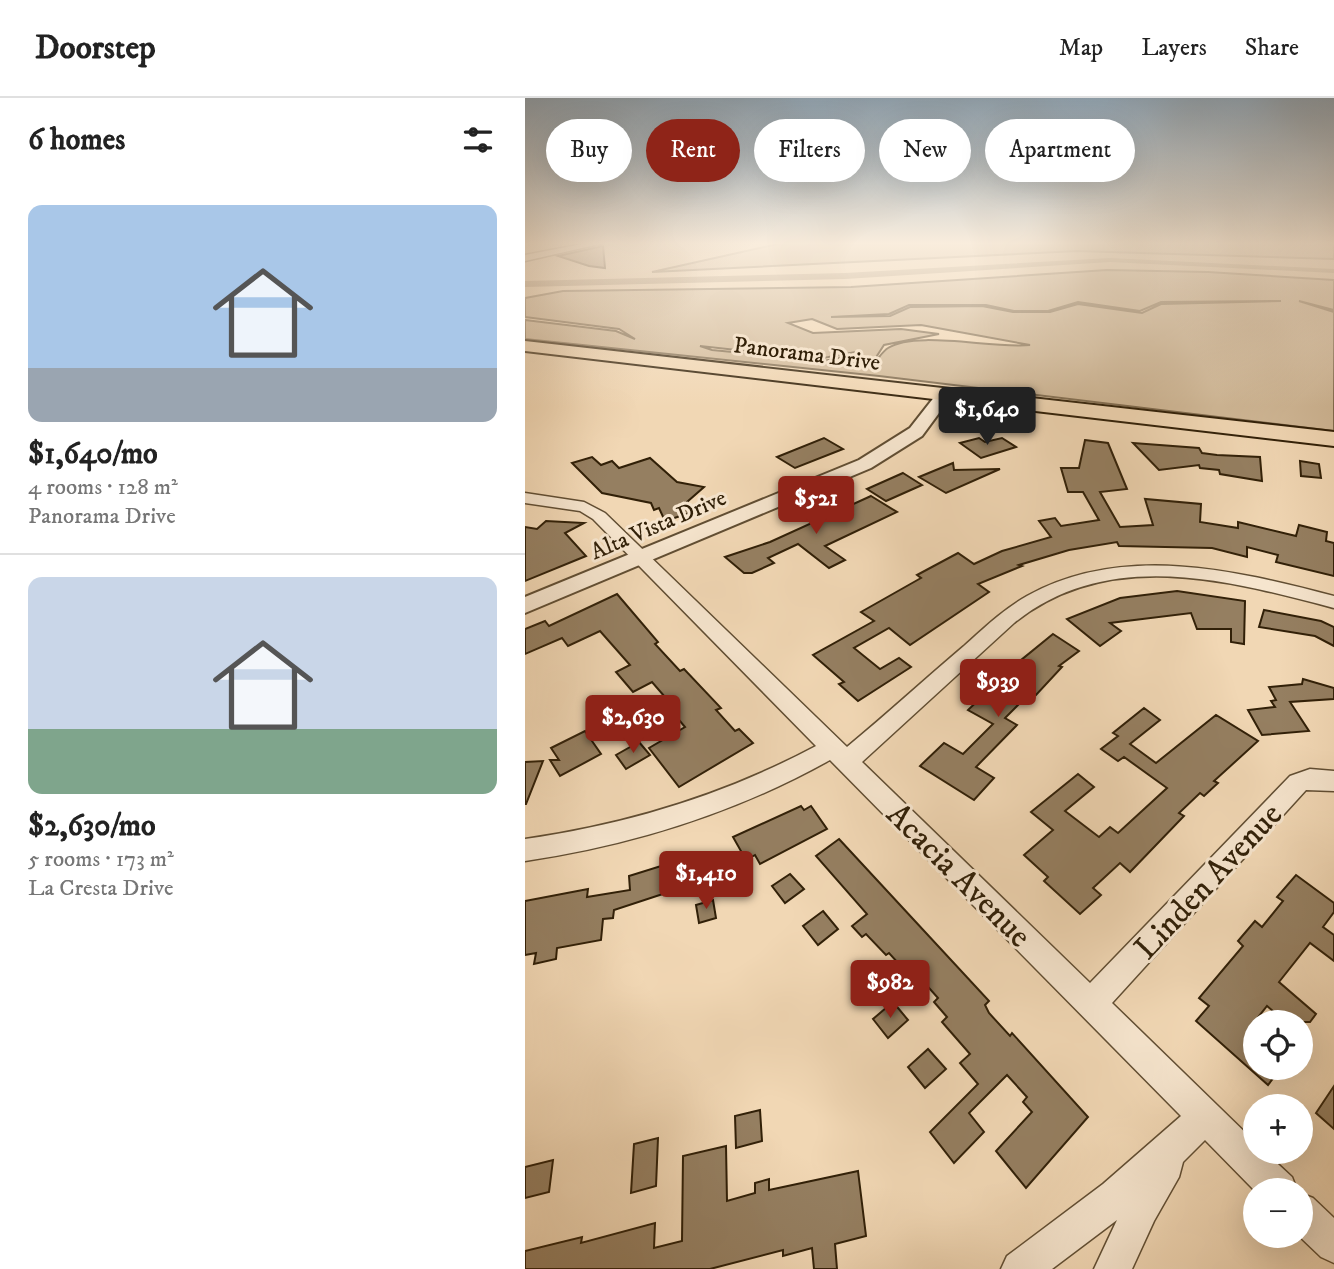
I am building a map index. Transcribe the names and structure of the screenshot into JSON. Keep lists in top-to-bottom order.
{
  "streets": {
    "main road": ["Panorama Drive"],
    "street": ["Alta Vista Drive", "Acacia Avenue", "Linden Avenue"]
  },
  "crossings": [
    ["Panorama Drive", "Alta Vista Drive"],
    ["Alta Vista Drive", "Acacia Avenue"],
    ["Acacia Avenue", "Linden Avenue"]
  ],
  "page": {
    "header": "Doorstep",
    "nav": ["Map", "Layers", "Share"],
    "heading": "6 homes",
    "chip": [
      "Buy",
      "Rent",
      "Filters",
      "New",
      "Apartment"
    ],
    "list": [
      {
        "name": "$1,640/mo",
        "note": "4 rooms · 128 m² · Panorama Drive"
      },
      {
        "name": "$2,630/mo",
        "note": "5 rooms · 173 m² · La Cresta Drive"
      }
    ],
    "price": [
      "$1,640",
      "$521",
      "$939",
      "$2,630",
      "$1,410",
      "$982"
    ],
    "map_buttons": ["+", "−"]
  }
}
